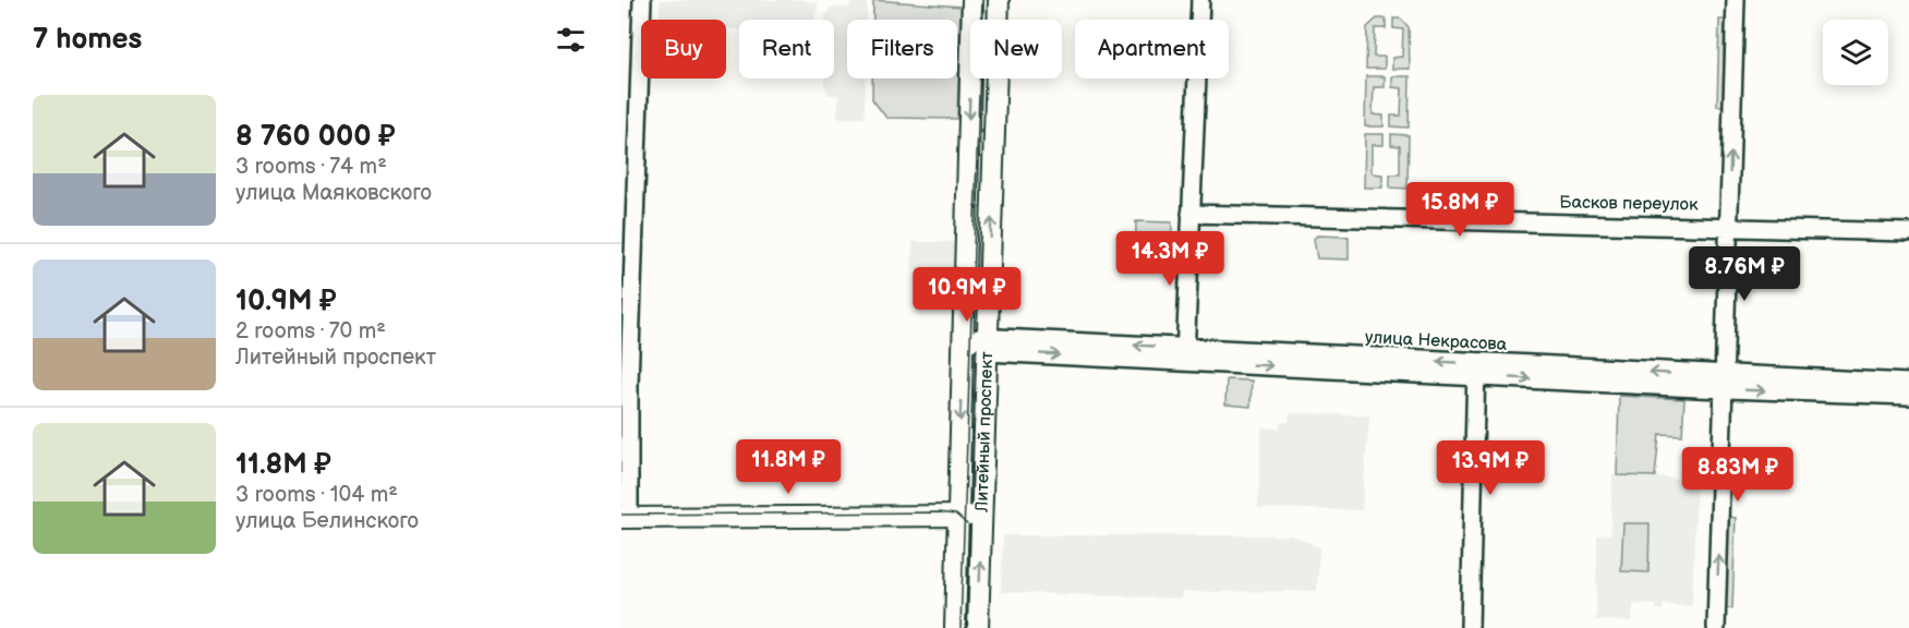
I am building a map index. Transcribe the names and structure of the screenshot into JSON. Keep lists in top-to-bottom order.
{
  "streets": {
    "main road": ["Литейный проспект"],
    "street": ["Басков переулок", "улица Некрасова"]
  },
  "crossings": [
    ["улица Некрасова", "Литейный проспект"]
  ],
  "page": {
    "heading": "7 homes",
    "chip": [
      "Buy",
      "Rent",
      "Filters",
      "New",
      "Apartment"
    ],
    "list": [
      {
        "name": "8 760 000 ₽",
        "note": "3 rooms · 74 m² · улица Маяковского"
      },
      {
        "name": "10.9M ₽",
        "note": "2 rooms · 70 m² · Литейный проспект"
      },
      {
        "name": "11.8M ₽",
        "note": "3 rooms · 104 m² · улица Белинского"
      }
    ],
    "price": [
      "15.8M ₽",
      "14.3M ₽",
      "8.76M ₽",
      "10.9M ₽",
      "11.8M ₽",
      "13.9M ₽",
      "8.83M ₽"
    ]
  }
}
